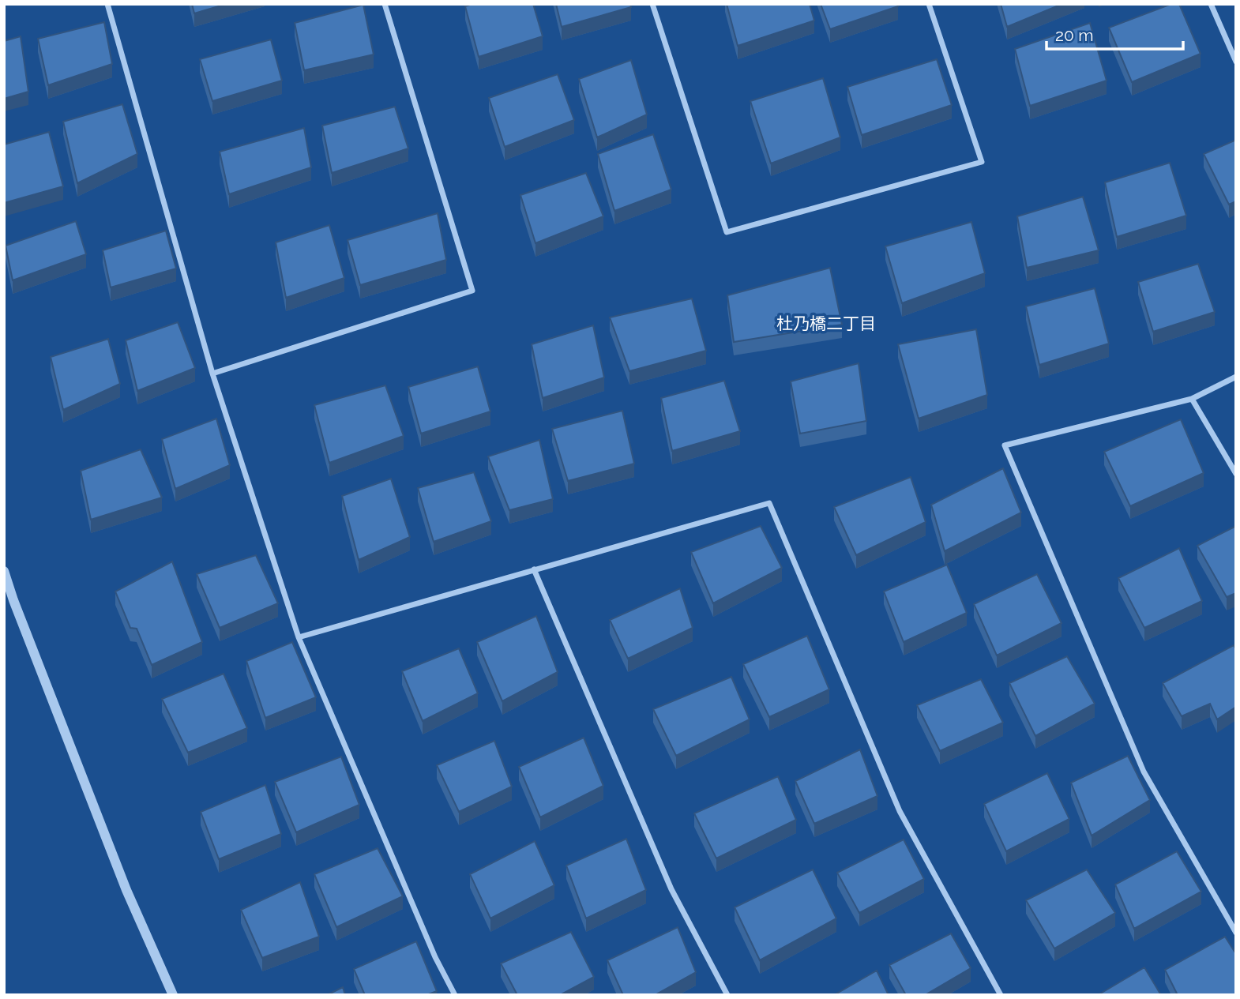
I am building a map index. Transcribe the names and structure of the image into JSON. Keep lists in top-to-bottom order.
{
  "districts": ["杜乃橋二丁目"],
  "scale_bar": "20 m"
}
